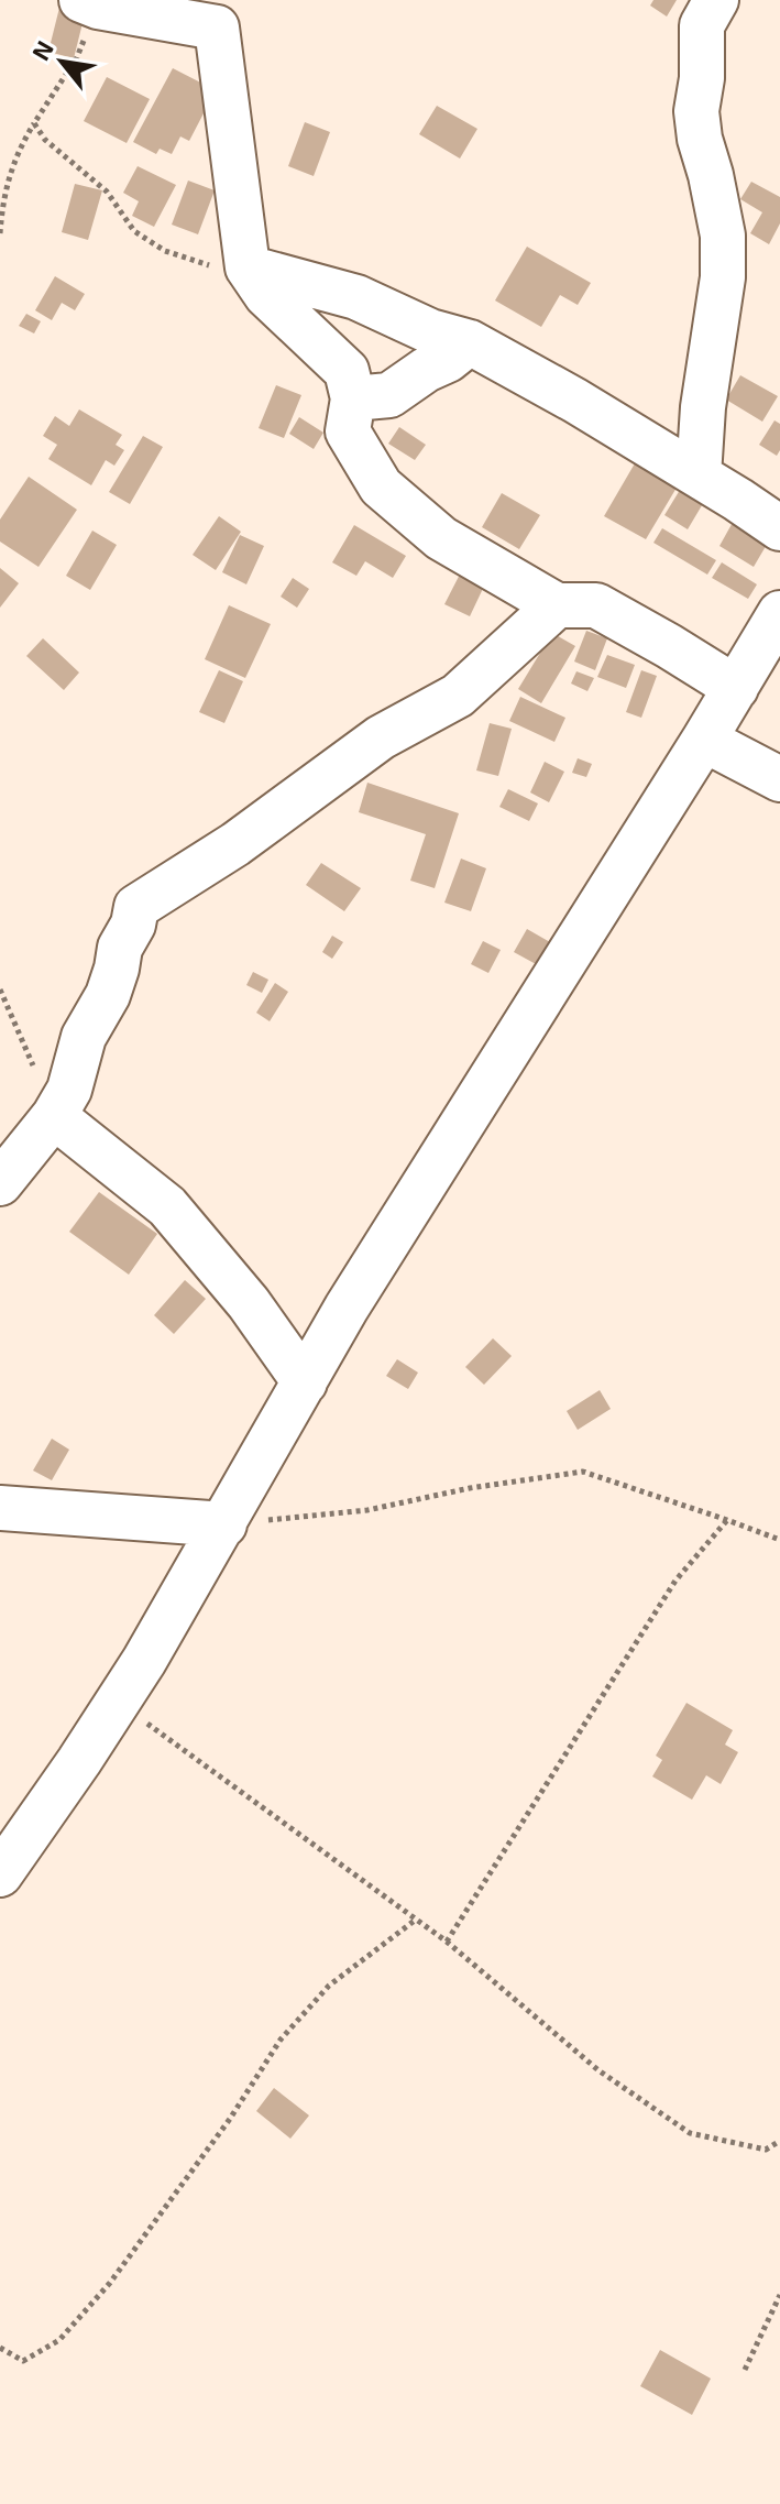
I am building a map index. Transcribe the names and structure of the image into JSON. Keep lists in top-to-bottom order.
{
  "north": "top left"
}
